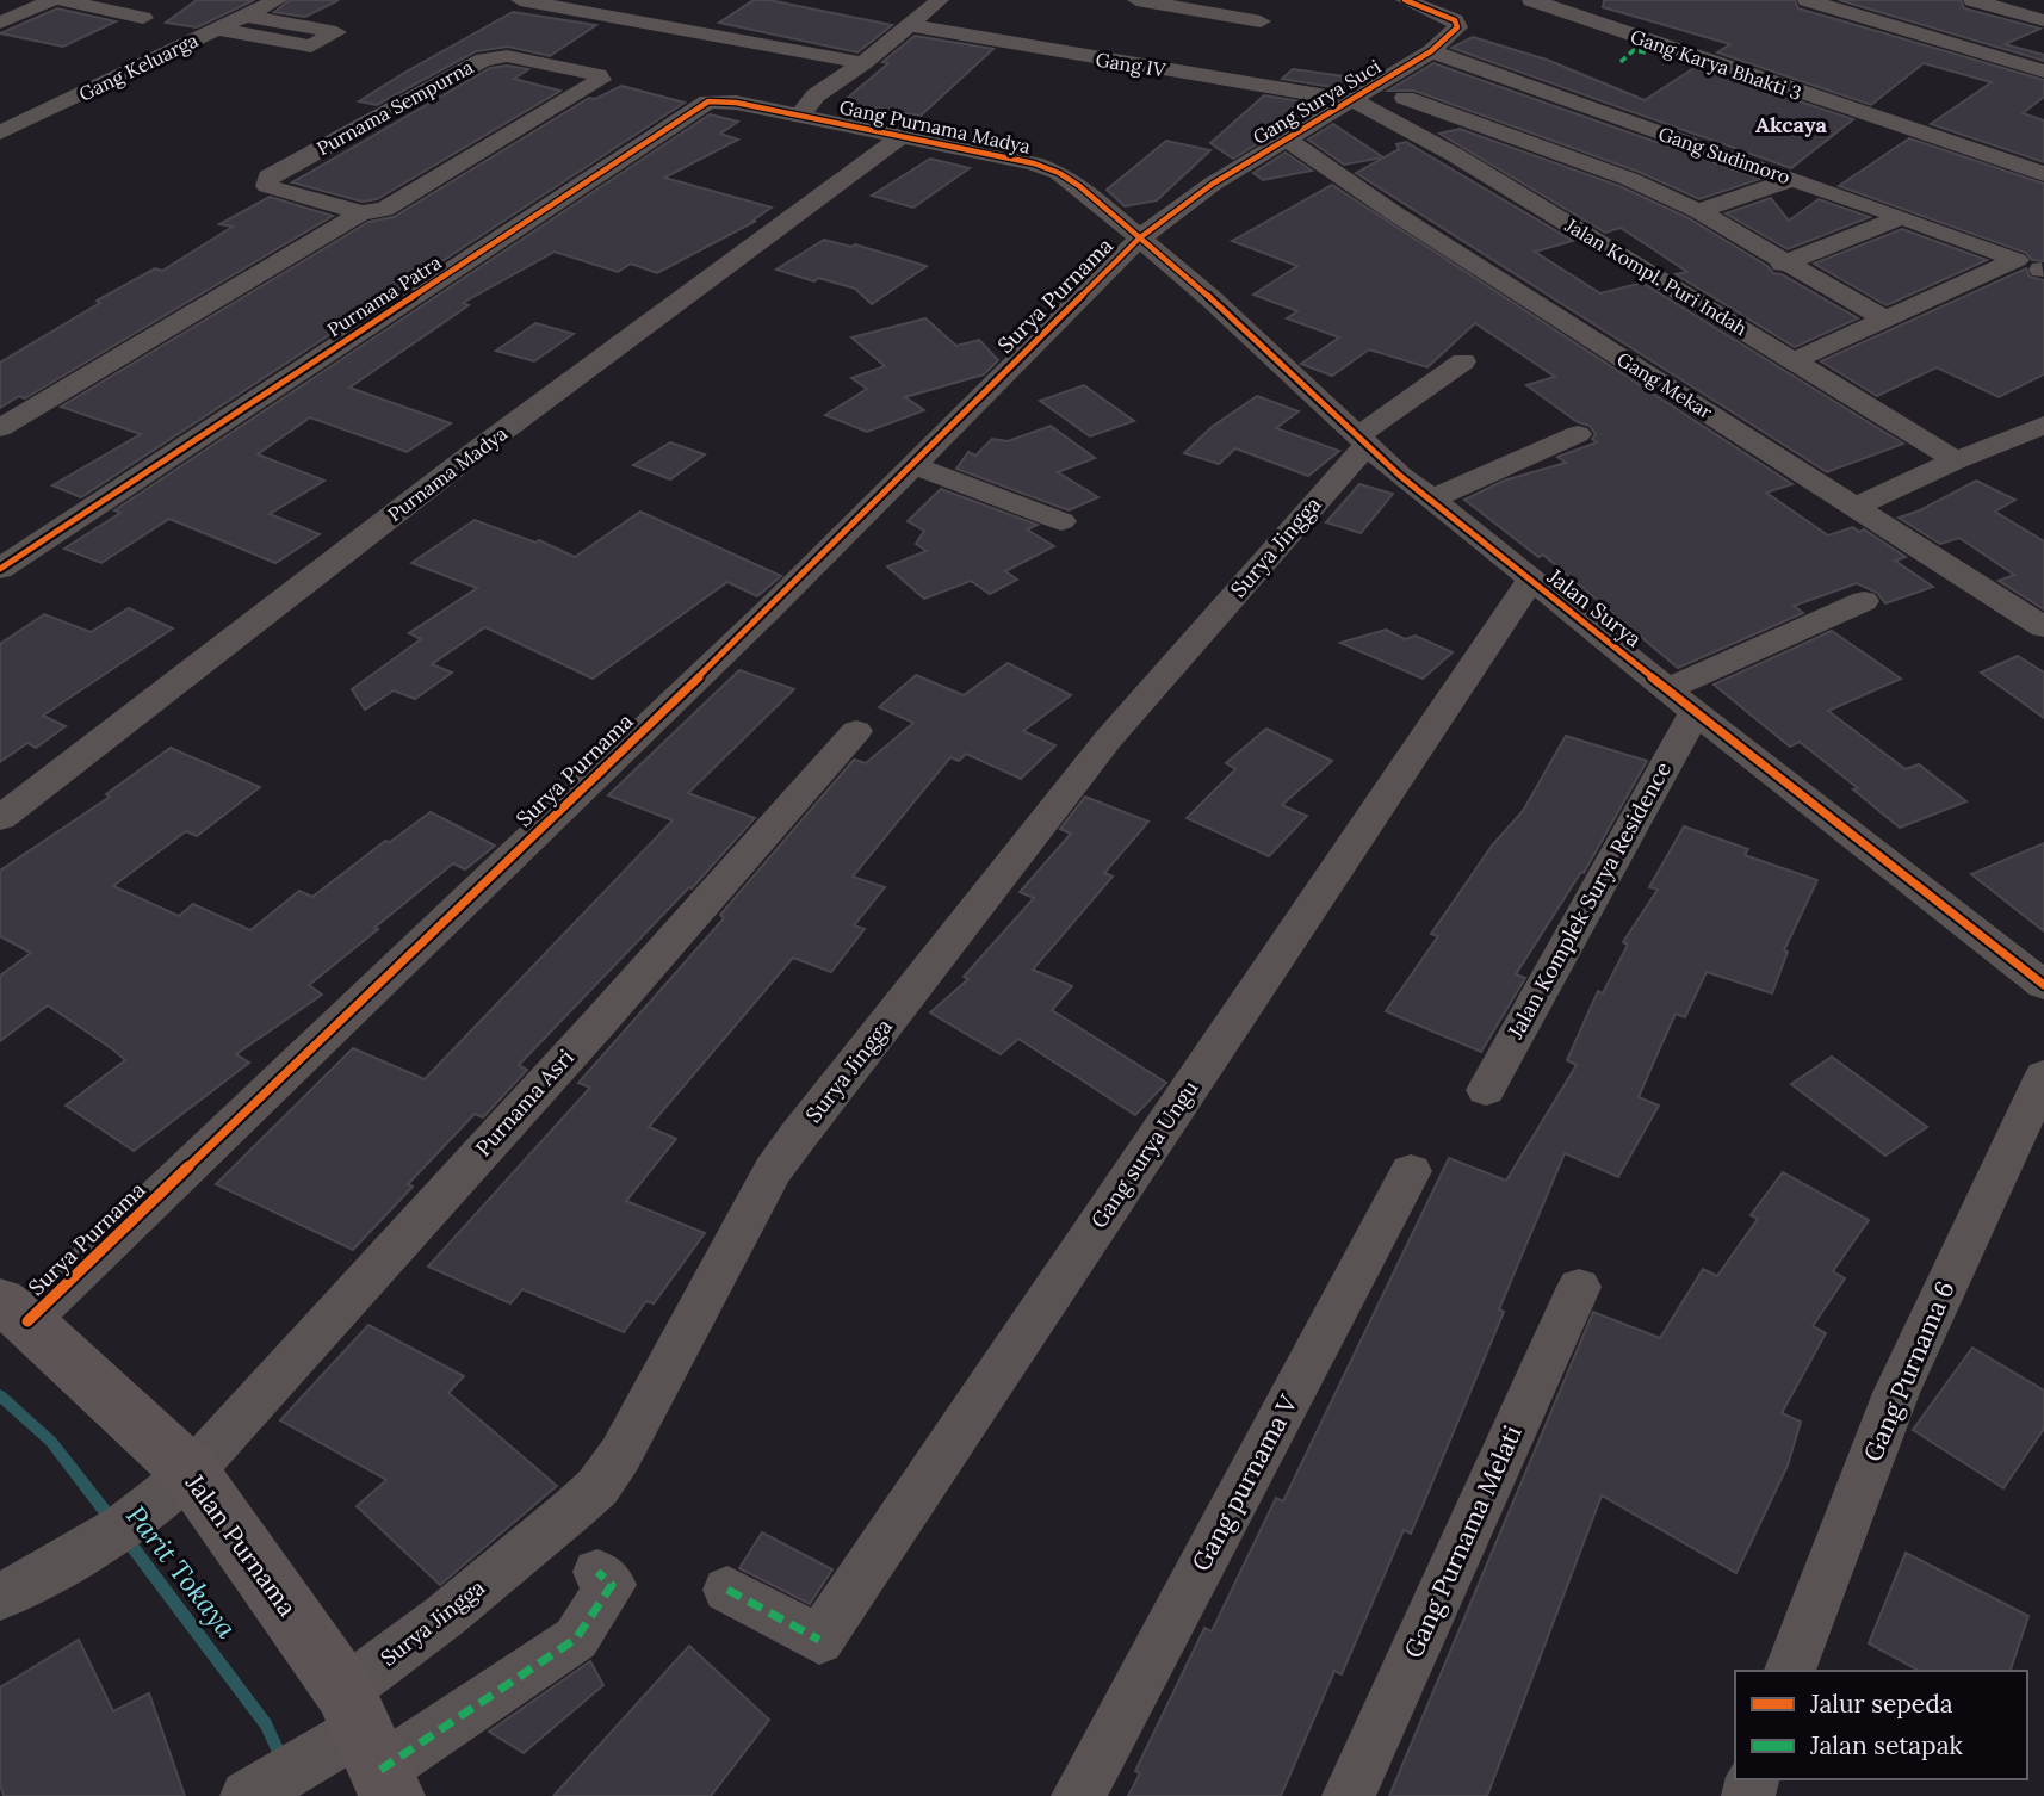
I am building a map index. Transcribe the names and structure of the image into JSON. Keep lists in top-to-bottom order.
{
  "streets": {
    "street": [
      "Gang IV",
      "Gang Karya Bhakti 3",
      "Gang Keluarga",
      "Gang Surya Suci",
      "Purnama Sempurna",
      "Gang Purnama Madya",
      "Gang Sudimoro",
      "Jalan Kompl. Puri Indah",
      "Purnama Patra",
      "Surya Purnama",
      "Gang Mekar",
      "Purnama Madya",
      "Surya Jingga",
      "Jalan Surya",
      "Jalan Komplek Surya Residence",
      "Purnama Asri",
      "Gang surya Ungu",
      "Gang Purnama 6",
      "Gang purnama V",
      "Gang Purnama Melati",
      "Jalan Purnama"
    ]
  },
  "crossings": [
    ["Gang IV", "Gang Surya Suci"],
    ["Gang IV", "Jalan Kompl. Puri Indah"],
    ["Gang Surya Suci", "Gang Purnama Madya"],
    ["Gang Surya Suci", "Gang Sudimoro"],
    ["Gang Surya Suci", "Jalan Kompl. Puri Indah"],
    ["Gang Surya Suci", "Surya Purnama"],
    ["Gang Surya Suci", "Gang Mekar"],
    ["Gang Surya Suci", "Jalan Surya"],
    ["Gang Purnama Madya", "Purnama Patra"],
    ["Gang Purnama Madya", "Surya Purnama"],
    ["Gang Purnama Madya", "Purnama Madya"],
    ["Gang Purnama Madya", "Jalan Surya"],
    ["Surya Purnama", "Jalan Surya"],
    ["Surya Purnama", "Jalan Purnama"],
    ["Surya Jingga", "Jalan Surya"],
    ["Surya Jingga", "Jalan Purnama"],
    ["Jalan Surya", "Jalan Komplek Surya Residence"],
    ["Jalan Surya", "Gang surya Ungu"],
    ["Purnama Asri", "Jalan Purnama"]
  ],
  "districts": ["Akcaya"],
  "water": ["Parit Tokaya"],
  "legend": ["Jalur sepeda", "Jalan setapak"]
}
